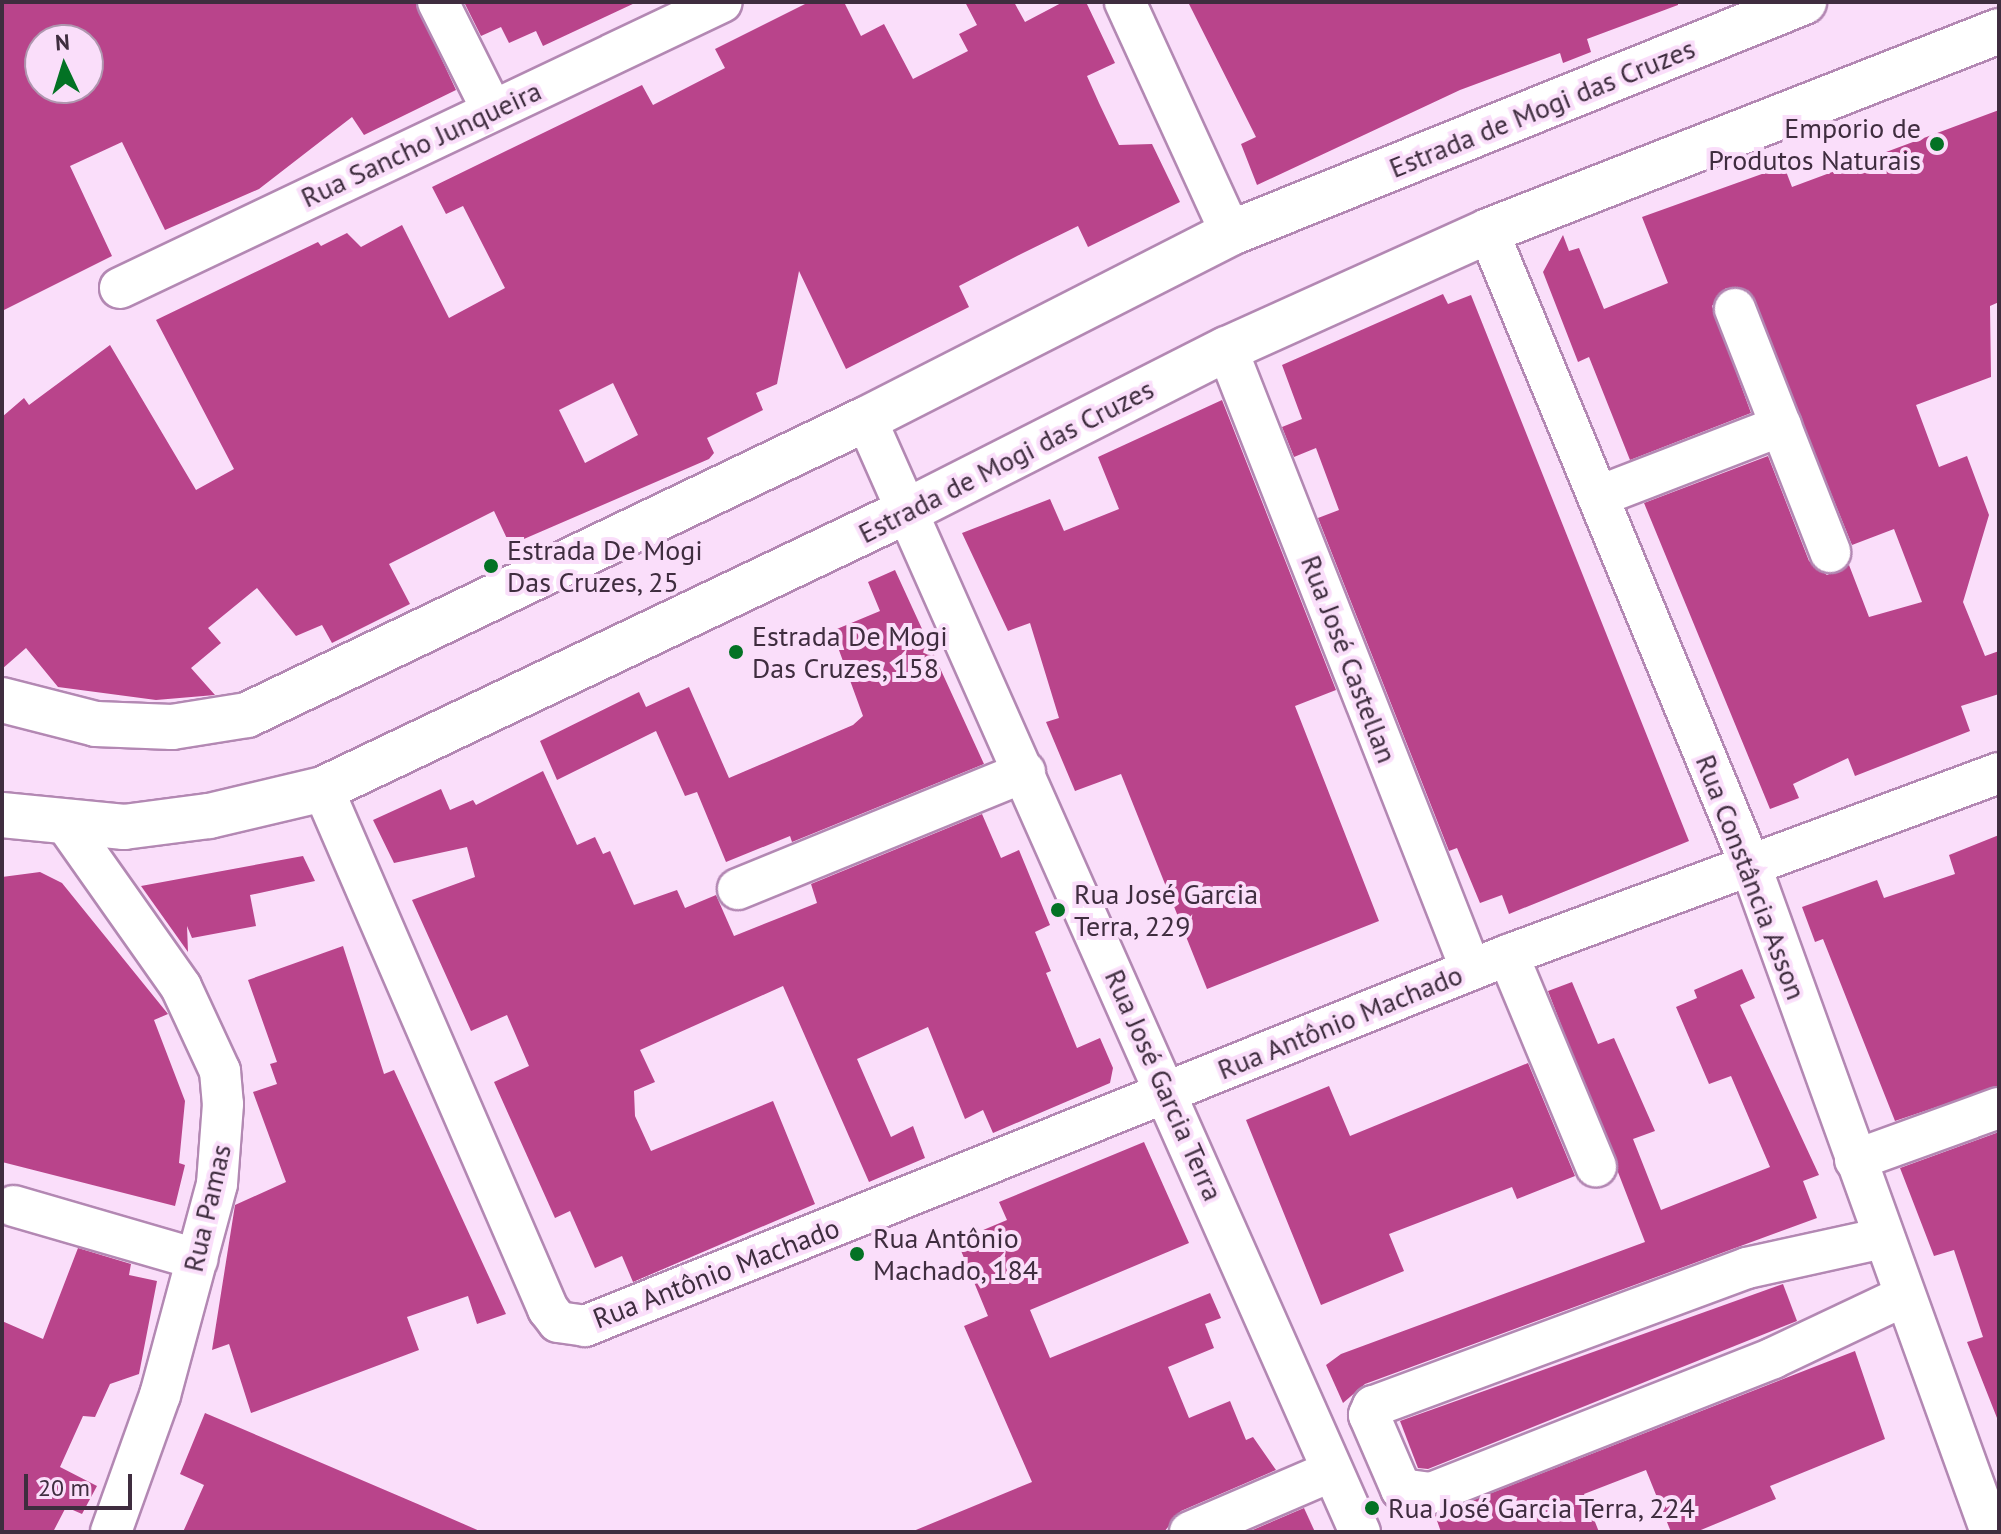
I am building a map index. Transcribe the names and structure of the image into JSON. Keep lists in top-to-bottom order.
{
  "streets": {
    "main road": ["Estrada de Mogi das Cruzes"],
    "street": [
      "Rua Sancho Junqueira",
      "Rua José Castellan",
      "Rua Constância Asson",
      "Rua Antônio Machado",
      "Rua José Garcia Terra",
      "Rua Pamas"
    ]
  },
  "crossings": [
    ["Estrada de Mogi das Cruzes", "Rua José Castellan"],
    ["Estrada de Mogi das Cruzes", "Rua Constância Asson"],
    ["Estrada de Mogi das Cruzes", "Rua Antônio Machado"],
    ["Estrada de Mogi das Cruzes", "Rua José Garcia Terra"],
    ["Estrada de Mogi das Cruzes", "Rua Pamas"],
    ["Rua José Castellan", "Rua Antônio Machado"],
    ["Rua Constância Asson", "Rua Antônio Machado"],
    ["Rua Antônio Machado", "Rua José Garcia Terra"]
  ],
  "places": [
    "Emporio de Produtos Naturais",
    "Estrada De Mogi Das Cruzes, 25",
    "Estrada De Mogi Das Cruzes, 158",
    "Rua José Garcia Terra, 229",
    "Rua Antônio Machado, 184",
    "Rua José Garcia Terra, 224"
  ],
  "scale_bar": "20 m",
  "north": "top"
}
